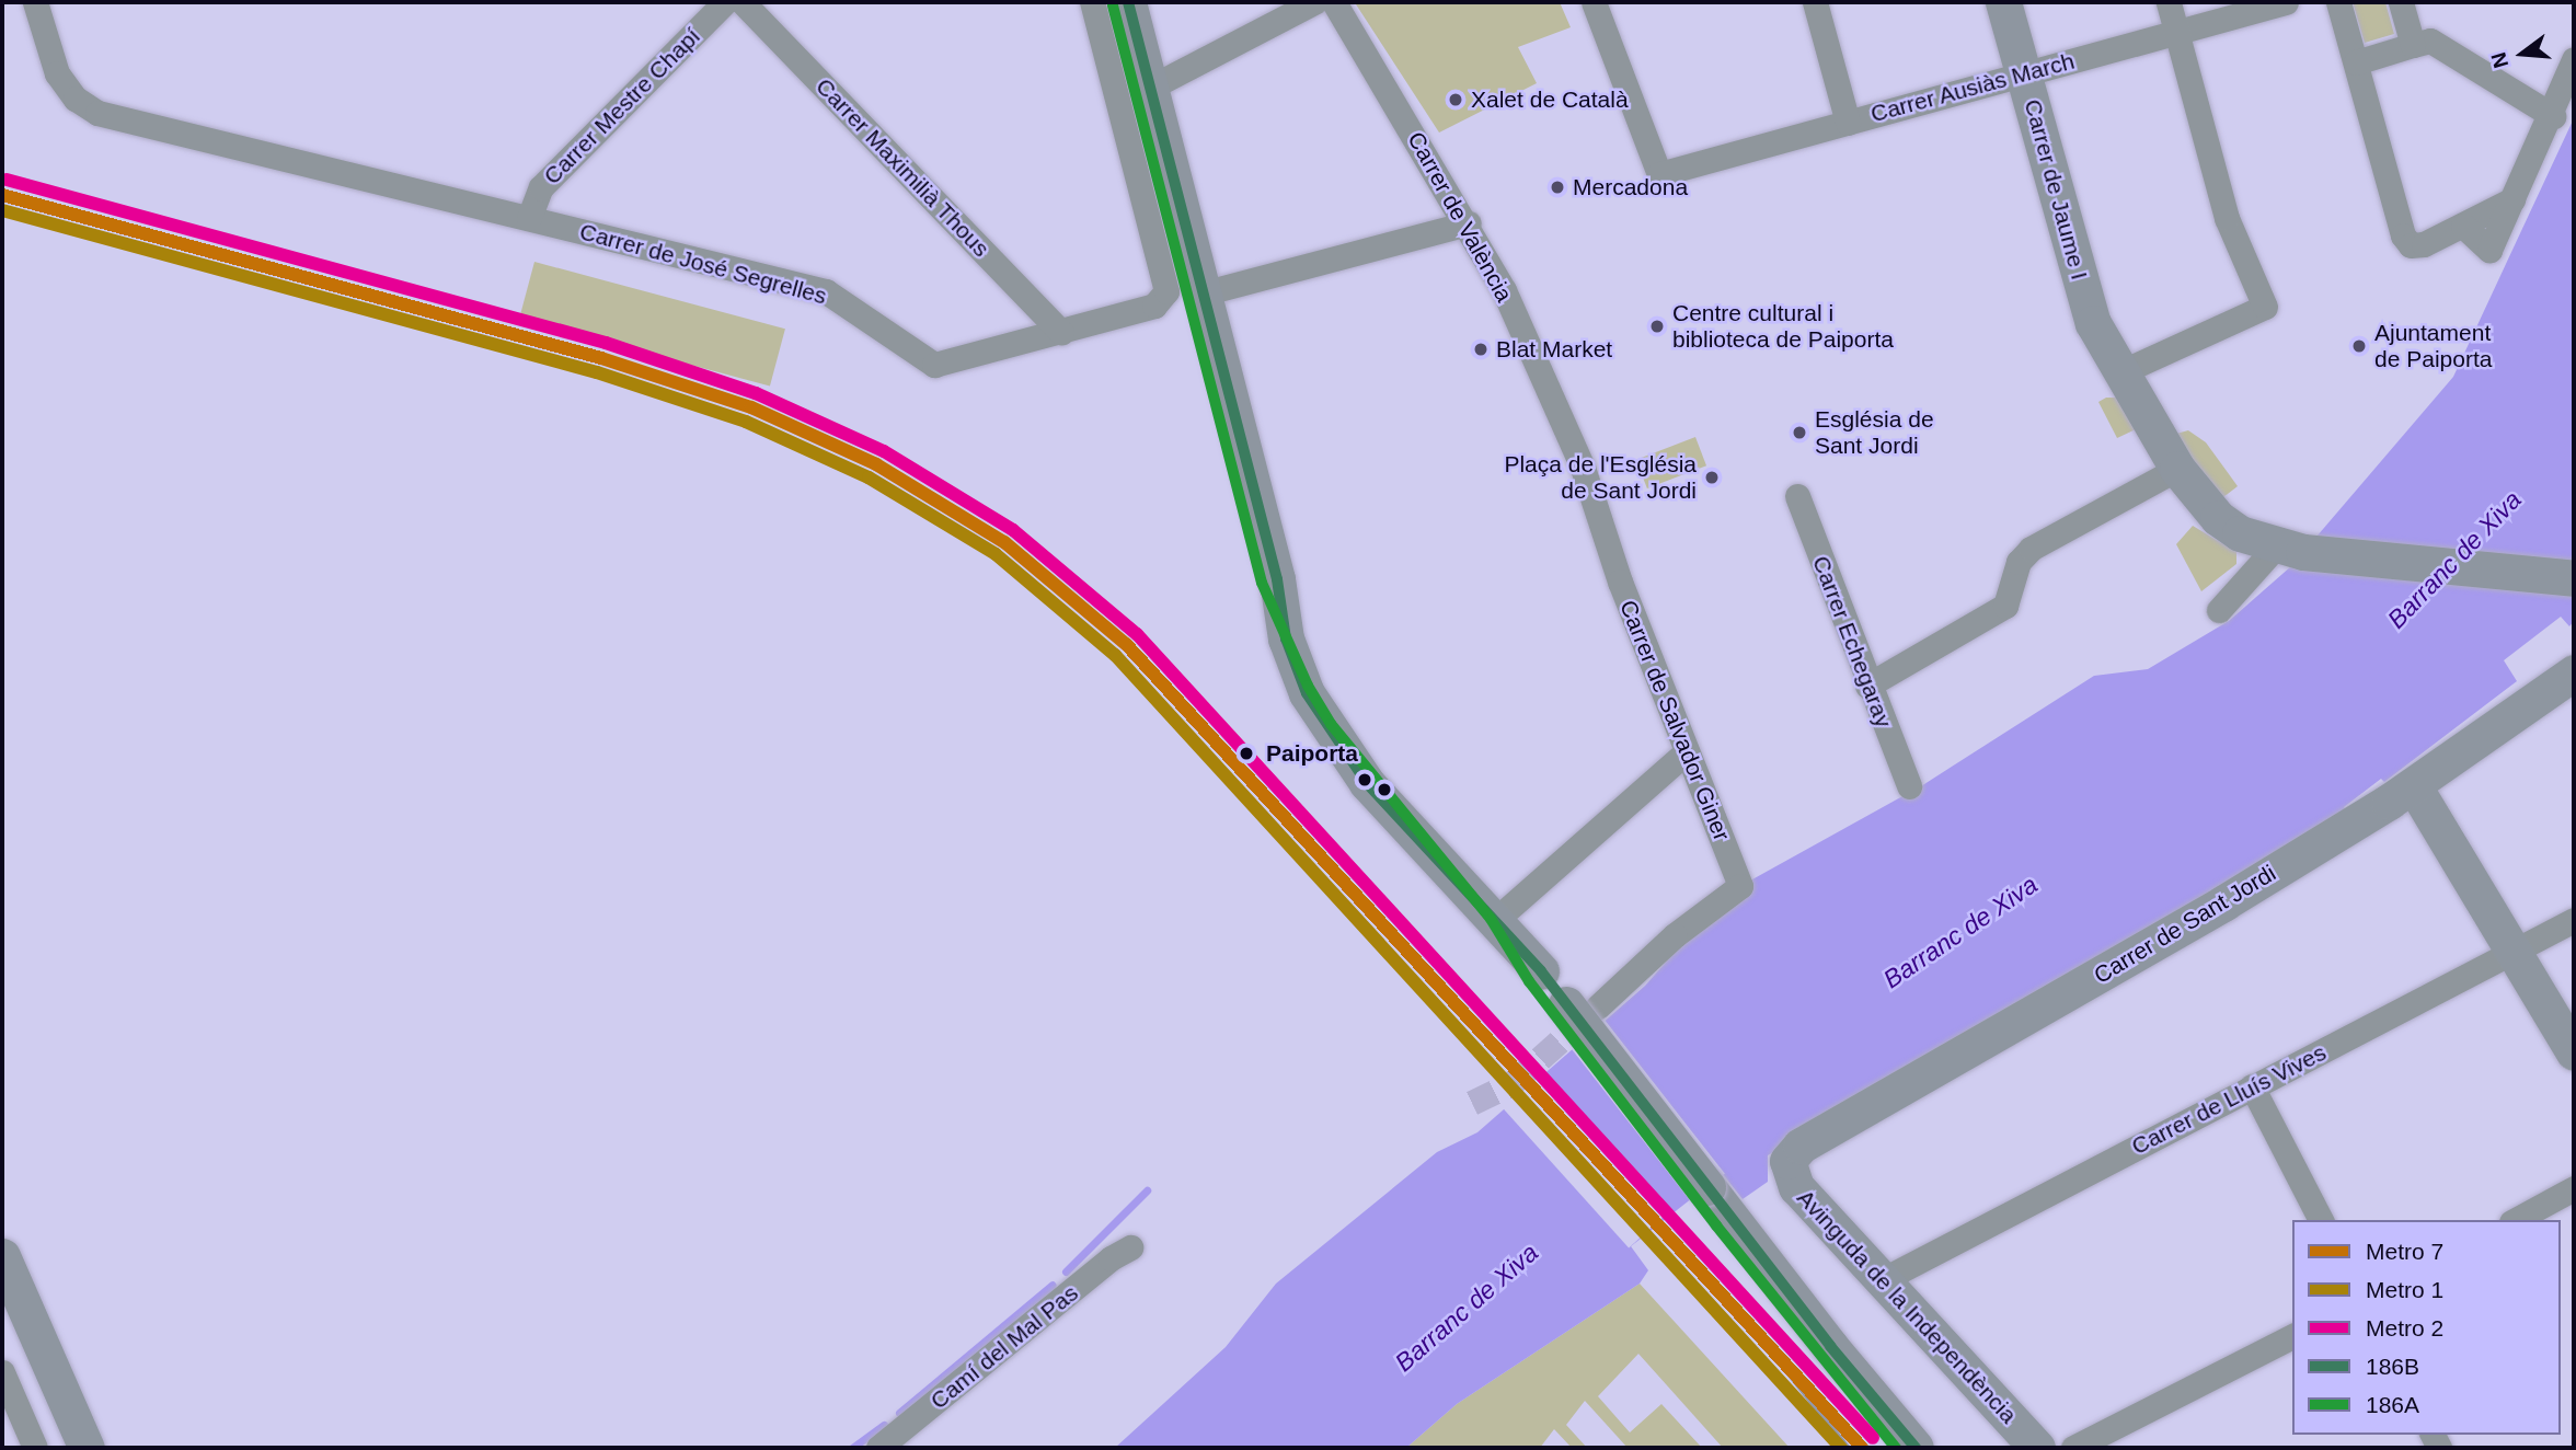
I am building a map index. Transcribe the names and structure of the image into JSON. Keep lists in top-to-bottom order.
{
  "streets": {
    "street": [
      "Carrer Ausiàs March",
      "Carrer Mestre Chapí",
      "Carrer Maximilià Thous",
      "Carrer de Jaume I",
      "Carrer de València",
      "Carrer de José Segrelles",
      "Carrer Echegaray",
      "Carrer de Salvador Giner",
      "Carrer de Sant Jordi",
      "Carrer de Lluís Vives",
      "Avinguda de la Independència",
      "Camí del Mal Pas"
    ]
  },
  "crossings": [
    ["Carrer Ausiàs March", "Carrer de Jaume I"],
    ["Carrer Mestre Chapí", "Carrer de José Segrelles"],
    ["Carrer Maximilià Thous", "Carrer de José Segrelles"],
    ["Carrer de València", "Carrer de Salvador Giner"],
    ["Carrer de Sant Jordi", "Avinguda de la Independència"],
    ["Carrer de Lluís Vives", "Avinguda de la Independència"]
  ],
  "water": ["Barranc de Xiva"],
  "places": [
    "Xalet de Català",
    "Mercadona",
    "Centre cultural i biblioteca de Paiporta",
    "Ajuntament de Paiporta",
    "Blat Market",
    "Església de Sant Jordi",
    "Plaça de l'Església de Sant Jordi",
    "Paiporta"
  ],
  "lines": [
    "transit line 186B",
    "transit line 186A",
    "metro line 2",
    "metro line 7",
    "metro line 1"
  ],
  "legend": [
    "Metro 7",
    "Metro 1",
    "Metro 2",
    "186B",
    "186A"
  ],
  "north": "left"
}
